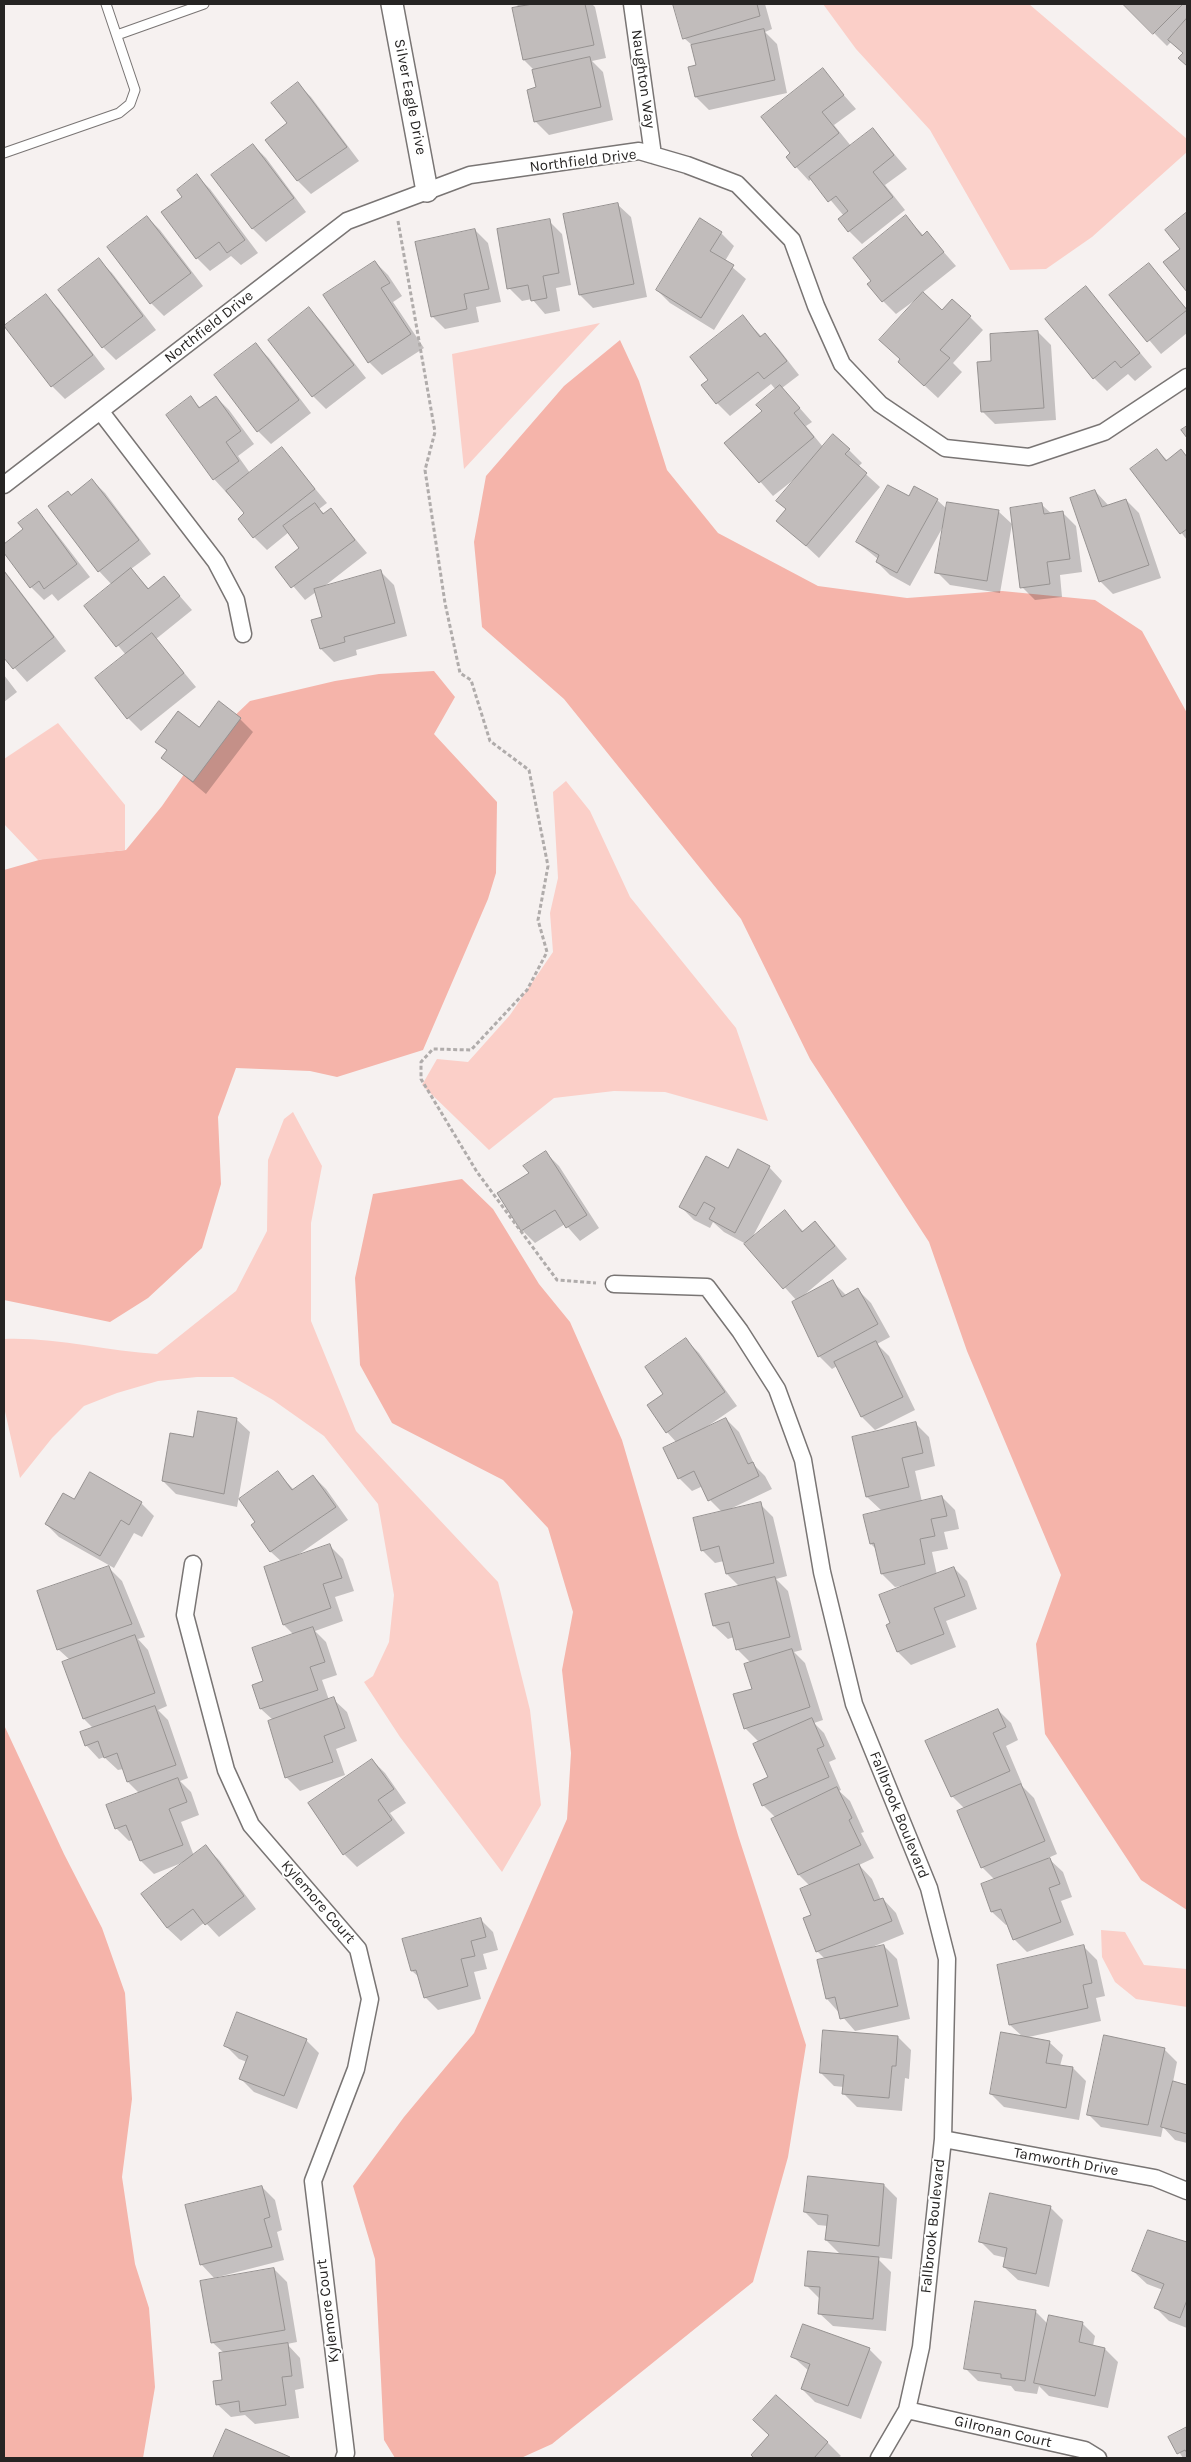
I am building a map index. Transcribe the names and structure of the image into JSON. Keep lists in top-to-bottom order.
{
  "streets": {
    "street": [
      "Naughton Way",
      "Silver Eagle Drive",
      "Northfield Drive",
      "Fallbrook Boulevard",
      "Kylemore Court",
      "Tamworth Drive",
      "Gilronan Court"
    ]
  },
  "crossings": [
    ["Naughton Way", "Northfield Drive"],
    ["Silver Eagle Drive", "Northfield Drive"],
    ["Fallbrook Boulevard", "Tamworth Drive"],
    ["Fallbrook Boulevard", "Gilronan Court"]
  ]
}
